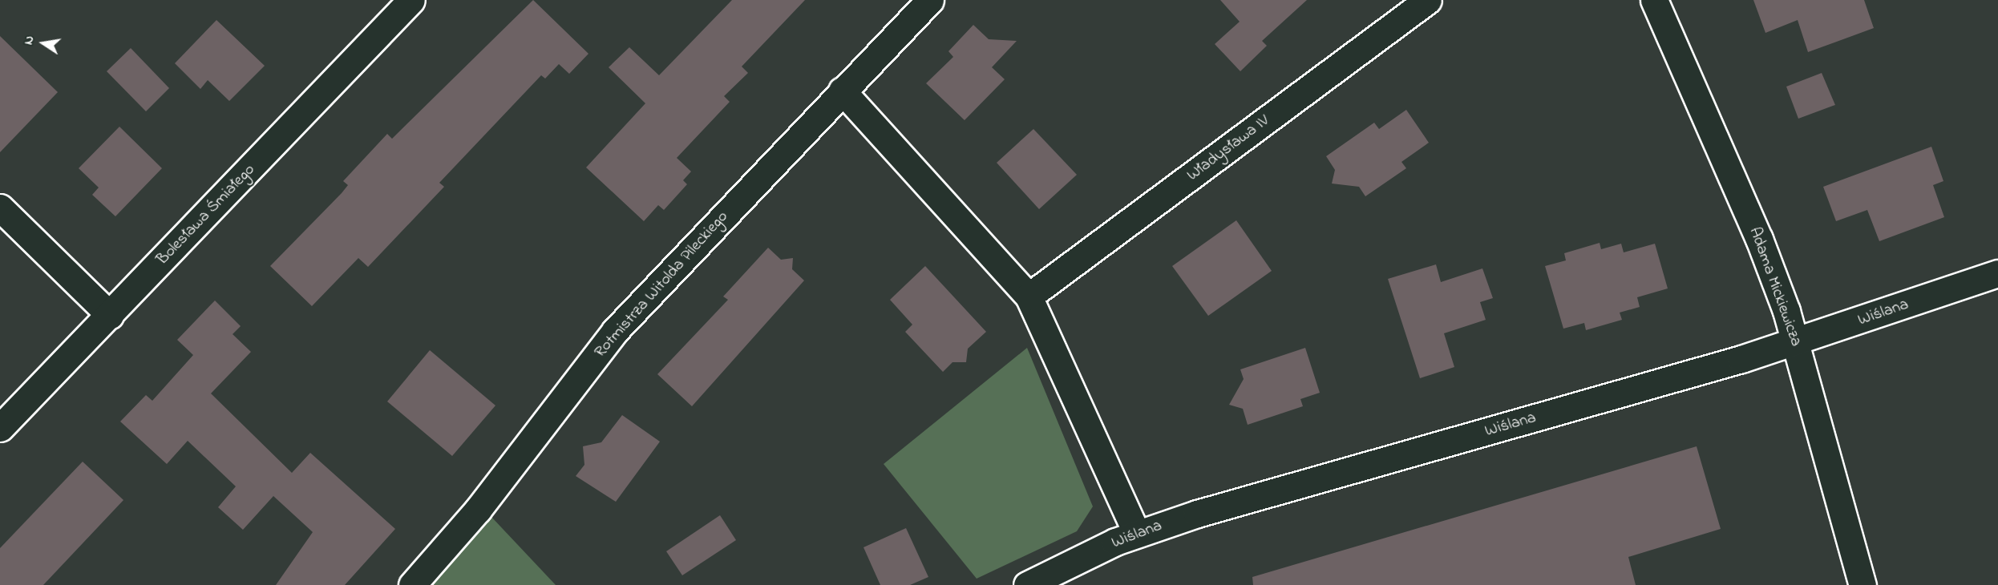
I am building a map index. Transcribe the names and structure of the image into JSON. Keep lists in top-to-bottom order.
{
  "streets": {
    "street": [
      "Władysława IV",
      "Bolesława Śmiałego",
      "Rotmistrza Witolda Pileckiego",
      "Adama Mickiewicza",
      "Wiślana"
    ]
  },
  "crossings": [
    ["Adama Mickiewicza", "Wiślana"]
  ],
  "north": "left"
}
